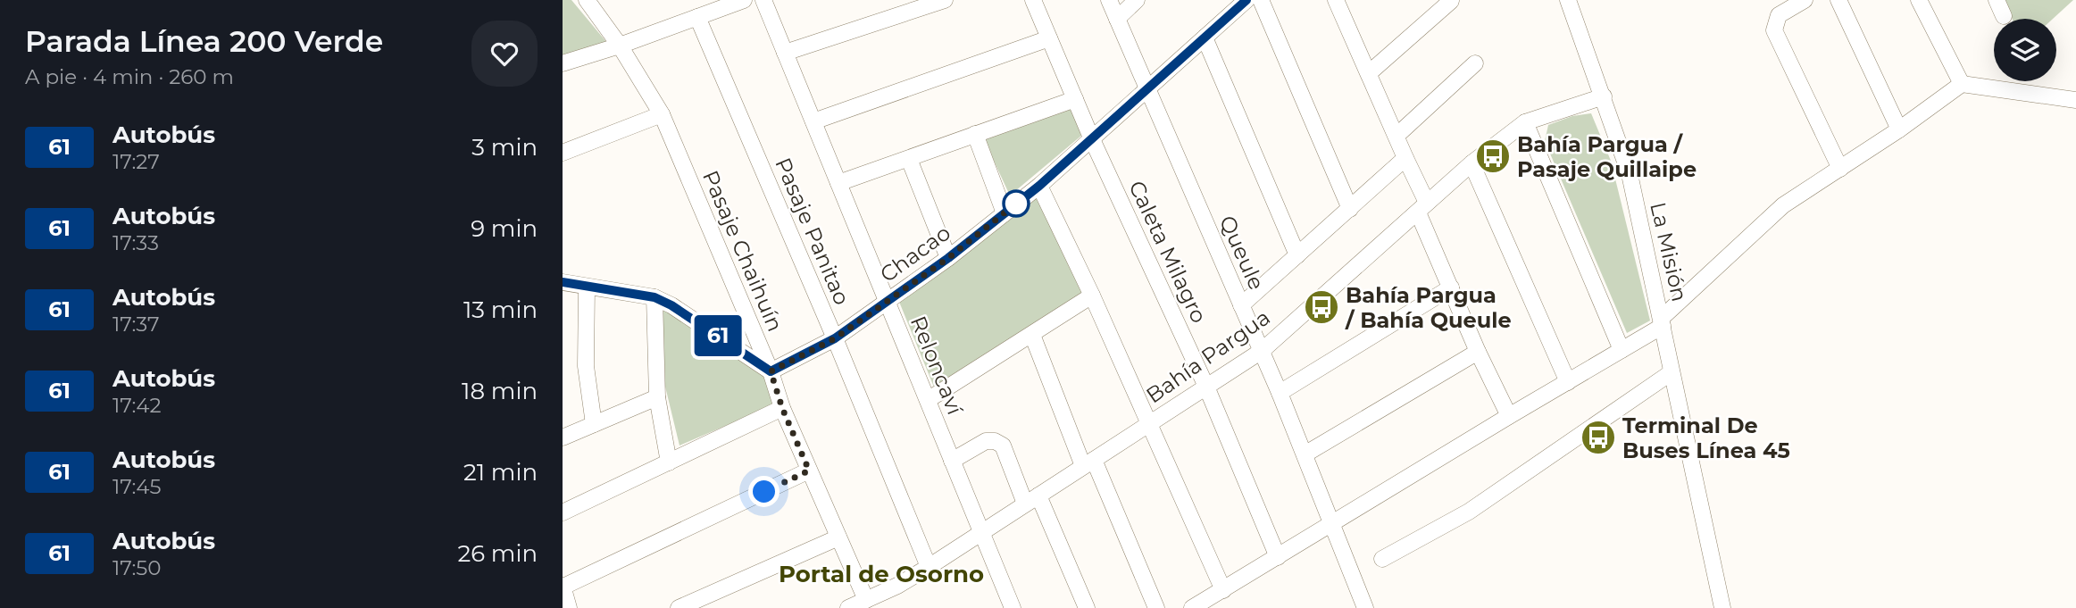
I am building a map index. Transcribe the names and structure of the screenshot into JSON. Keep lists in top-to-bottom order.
{
  "streets": {
    "street": [
      "Pasaje Panitao",
      "Pasaje Chaihuín",
      "Caleta Milagro",
      "La Misión",
      "Queule",
      "Chacao",
      "Bahía Pargua",
      "Reloncaví"
    ]
  },
  "crossings": [
    ["Pasaje Panitao", "Chacao"],
    ["Pasaje Panitao", "Bahía Pargua"],
    ["Pasaje Chaihuín", "Chacao"],
    ["Pasaje Chaihuín", "Bahía Pargua"],
    ["Caleta Milagro", "Chacao"],
    ["Caleta Milagro", "Bahía Pargua"],
    ["La Misión", "Bahía Pargua"],
    ["Queule", "Chacao"],
    ["Queule", "Bahía Pargua"],
    ["Chacao", "Reloncaví"],
    ["Bahía Pargua", "Reloncaví"]
  ],
  "districts": ["Portal de Osorno"],
  "places": {
    "bus stop": ["Bahía Pargua / Pasaje Quillaipe", "Bahía Pargua / Bahía Queule", "Terminal De Buses Línea 45"]
  },
  "lines": ["bus line 61"],
  "page": {
    "heading": ["Parada Línea 200 Verde", "A pie · 4 min · 260 m"],
    "on_map": "61",
    "list": [
      {
        "mark": "61",
        "name": "Autobús",
        "note": "17:27",
        "value": "3 min"
      },
      {
        "mark": "61",
        "name": "Autobús",
        "note": "17:33",
        "value": "9 min"
      },
      {
        "mark": "61",
        "name": "Autobús",
        "note": "17:37",
        "value": "13 min"
      },
      {
        "mark": "61",
        "name": "Autobús",
        "note": "17:42",
        "value": "18 min"
      },
      {
        "mark": "61",
        "name": "Autobús",
        "note": "17:45",
        "value": "21 min"
      },
      {
        "mark": "61",
        "name": "Autobús",
        "note": "17:50",
        "value": "26 min"
      }
    ]
  }
}
